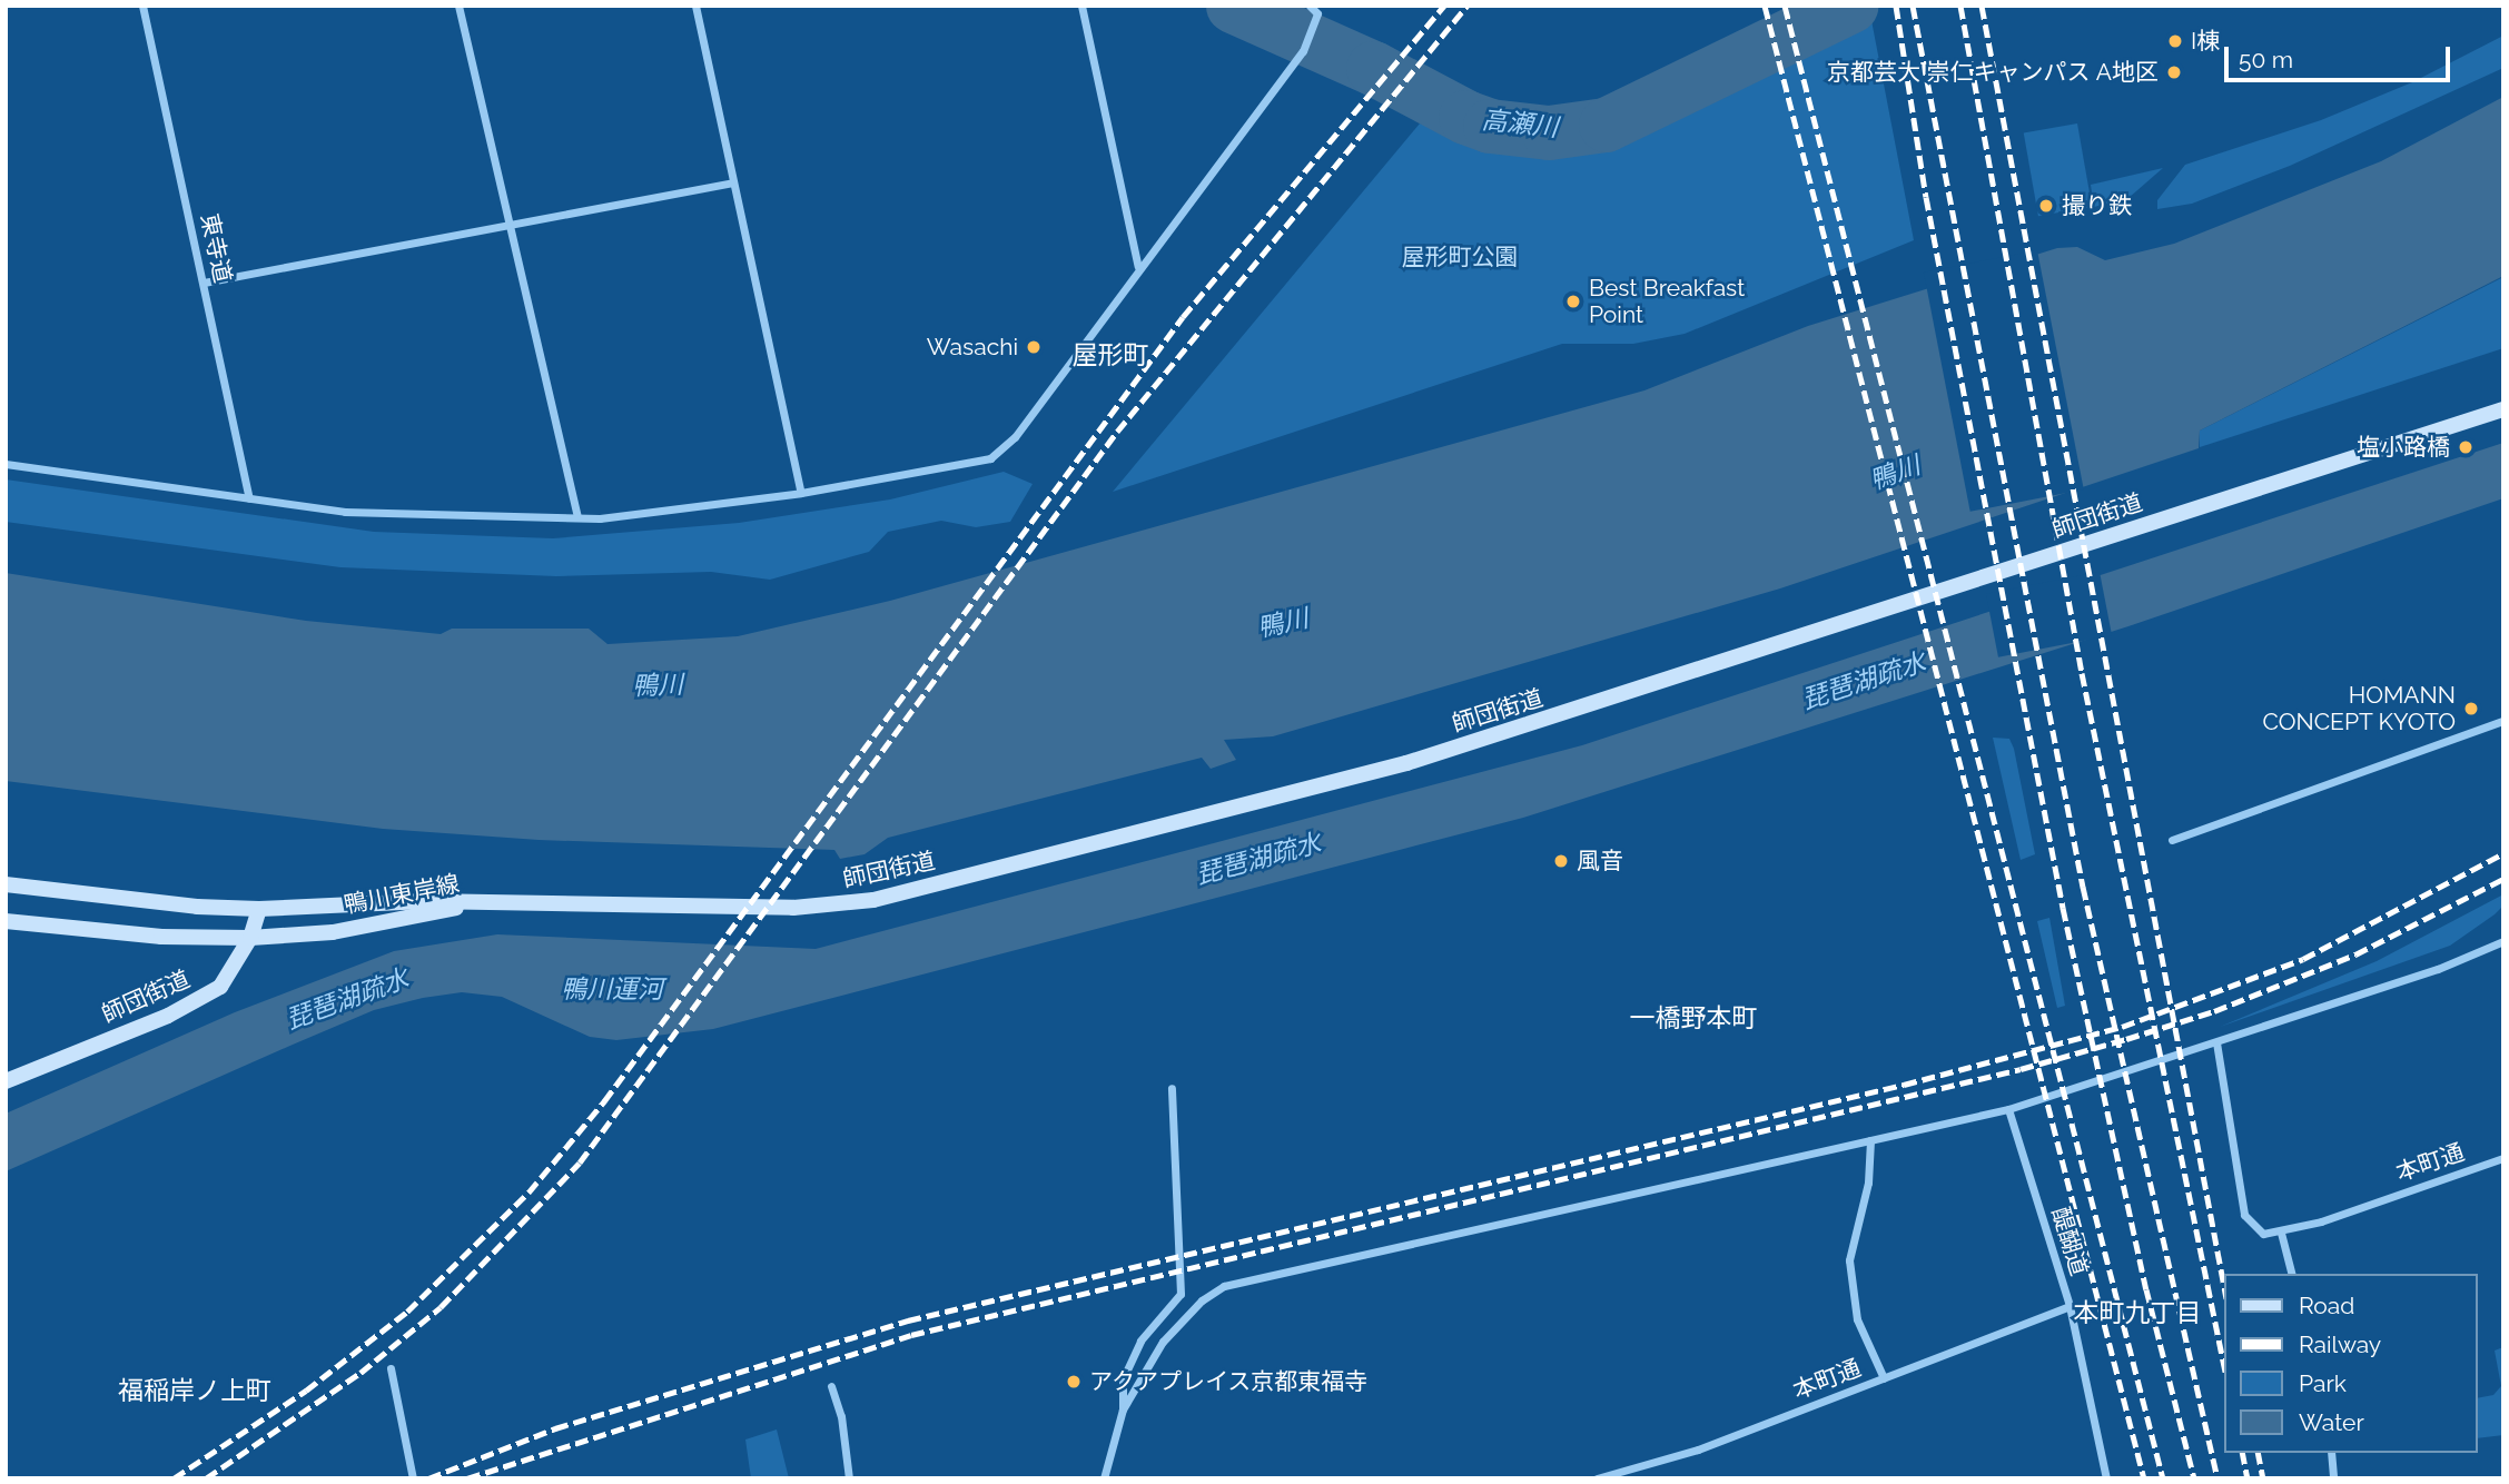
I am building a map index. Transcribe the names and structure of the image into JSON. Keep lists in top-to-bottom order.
{
  "streets": {
    "street": [
      "東寺道",
      "師団街道",
      "鴨川東岸線",
      "本町通",
      "醍醐道"
    ]
  },
  "crossings": [
    ["師団街道", "鴨川東岸線"],
    ["本町通", "醍醐道"]
  ],
  "districts": [
    "屋形町",
    "一橋野本町",
    "本町九丁目",
    "福稲岸ノ上町"
  ],
  "water": [
    "高瀬川",
    "鴨川",
    "琵琶湖疏水",
    "鴨川運河"
  ],
  "parks": ["屋形町公園"],
  "places": [
    "I棟",
    "京都芸大 崇仁キャンパス A地区",
    "撮り鉄",
    "Best Breakfast Point",
    "Wasachi",
    "塩小路橋",
    "HOMANN CONCEPT KYOTO",
    "風音",
    "アクアプレイス京都東福寺"
  ],
  "legend": [
    "Road",
    "Railway",
    "Park",
    "Water"
  ],
  "scale_bar": "50 m"
}
